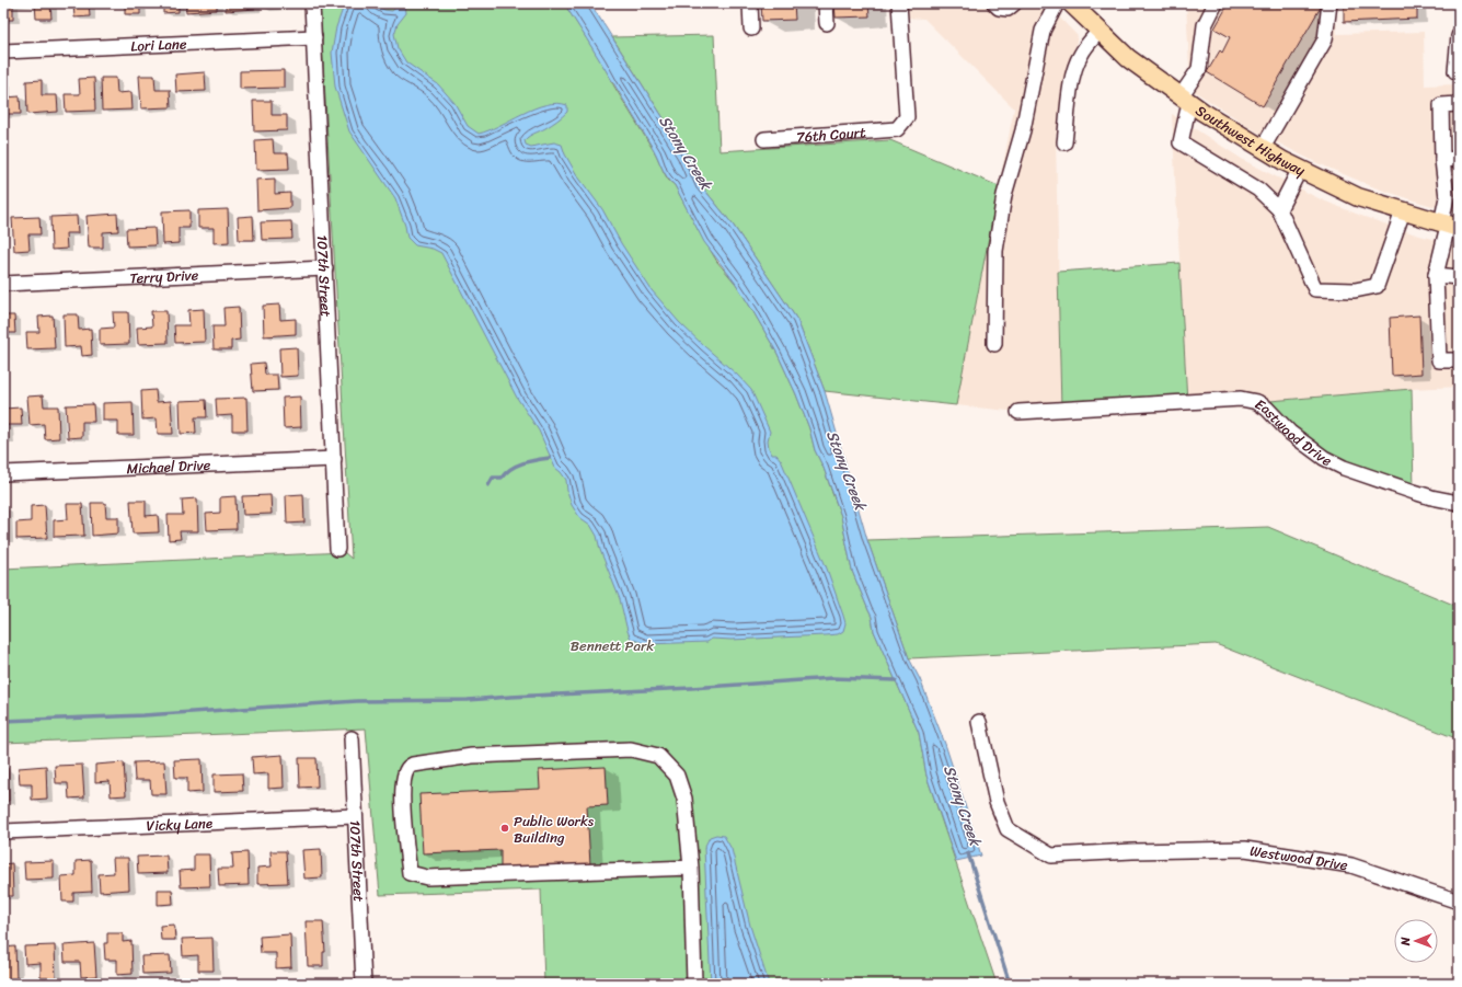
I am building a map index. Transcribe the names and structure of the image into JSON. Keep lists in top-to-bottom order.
{
  "streets": {
    "main road": ["Southwest Highway"],
    "street": [
      "Lori Lane",
      "76th Court",
      "Terry Drive",
      "107th Street",
      "Eastwood Drive",
      "Michael Drive",
      "Vicky Lane",
      "Westwood Drive"
    ]
  },
  "crossings": [
    ["Lori Lane", "107th Street"],
    ["Terry Drive", "107th Street"],
    ["107th Street", "Michael Drive"],
    ["107th Street", "Vicky Lane"]
  ],
  "water": ["Stony Creek"],
  "parks": ["Bennett Park"],
  "places": ["Public Works Building"],
  "north": "left"
}
